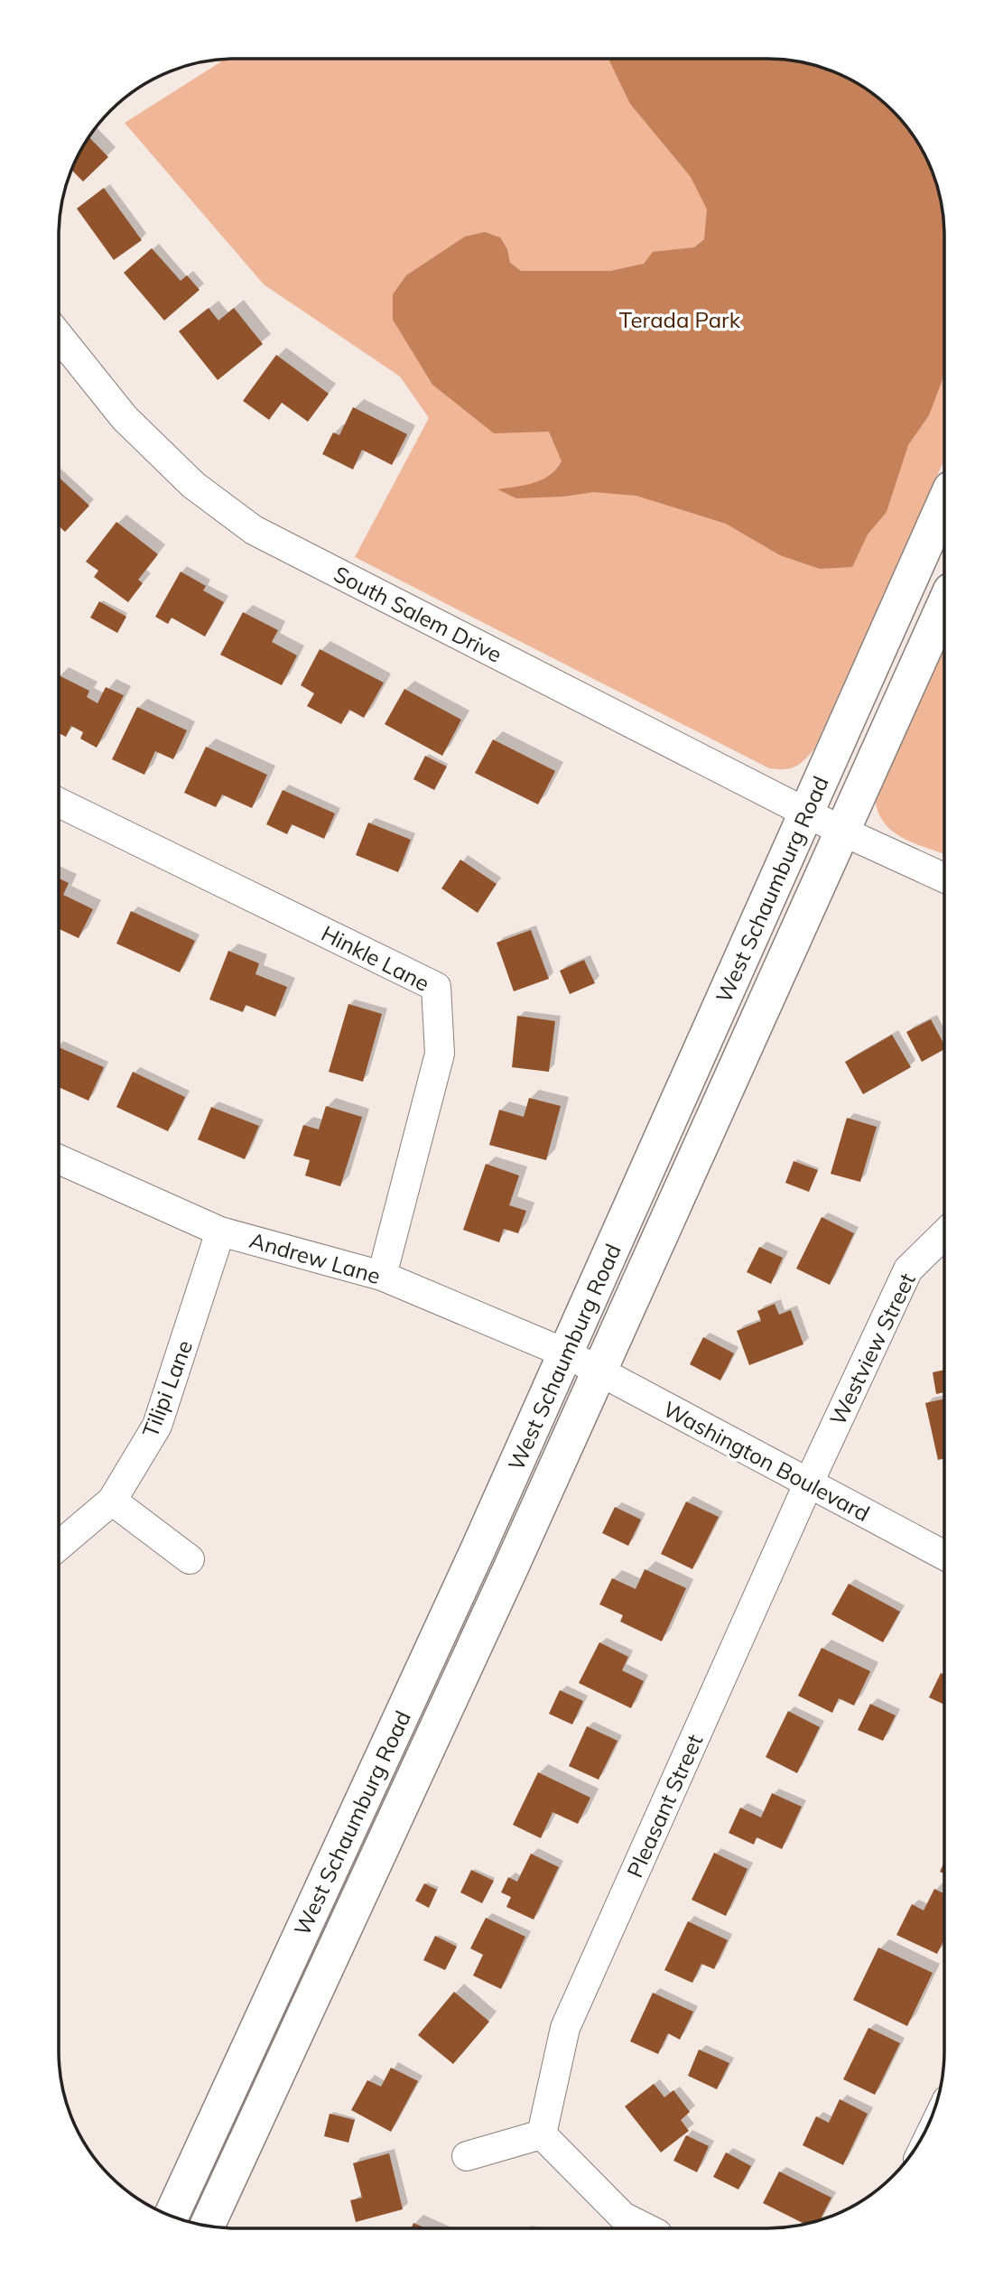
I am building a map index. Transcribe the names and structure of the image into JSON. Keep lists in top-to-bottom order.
{
  "streets": {
    "main road": ["West Schaumburg Road"],
    "street": [
      "South Salem Drive",
      "Hinkle Lane",
      "Andrew Lane",
      "Westview Street",
      "Tilipi Lane",
      "Washington Boulevard",
      "Pleasant Street"
    ]
  },
  "crossings": [
    ["South Salem Drive", "West Schaumburg Road"],
    ["West Schaumburg Road", "Andrew Lane"],
    ["West Schaumburg Road", "Washington Boulevard"],
    ["Hinkle Lane", "Andrew Lane"],
    ["Andrew Lane", "Tilipi Lane"],
    ["Andrew Lane", "Washington Boulevard"],
    ["Westview Street", "Washington Boulevard"],
    ["Westview Street", "Pleasant Street"],
    ["Washington Boulevard", "Pleasant Street"]
  ],
  "parks": ["Terada Park"]
}
